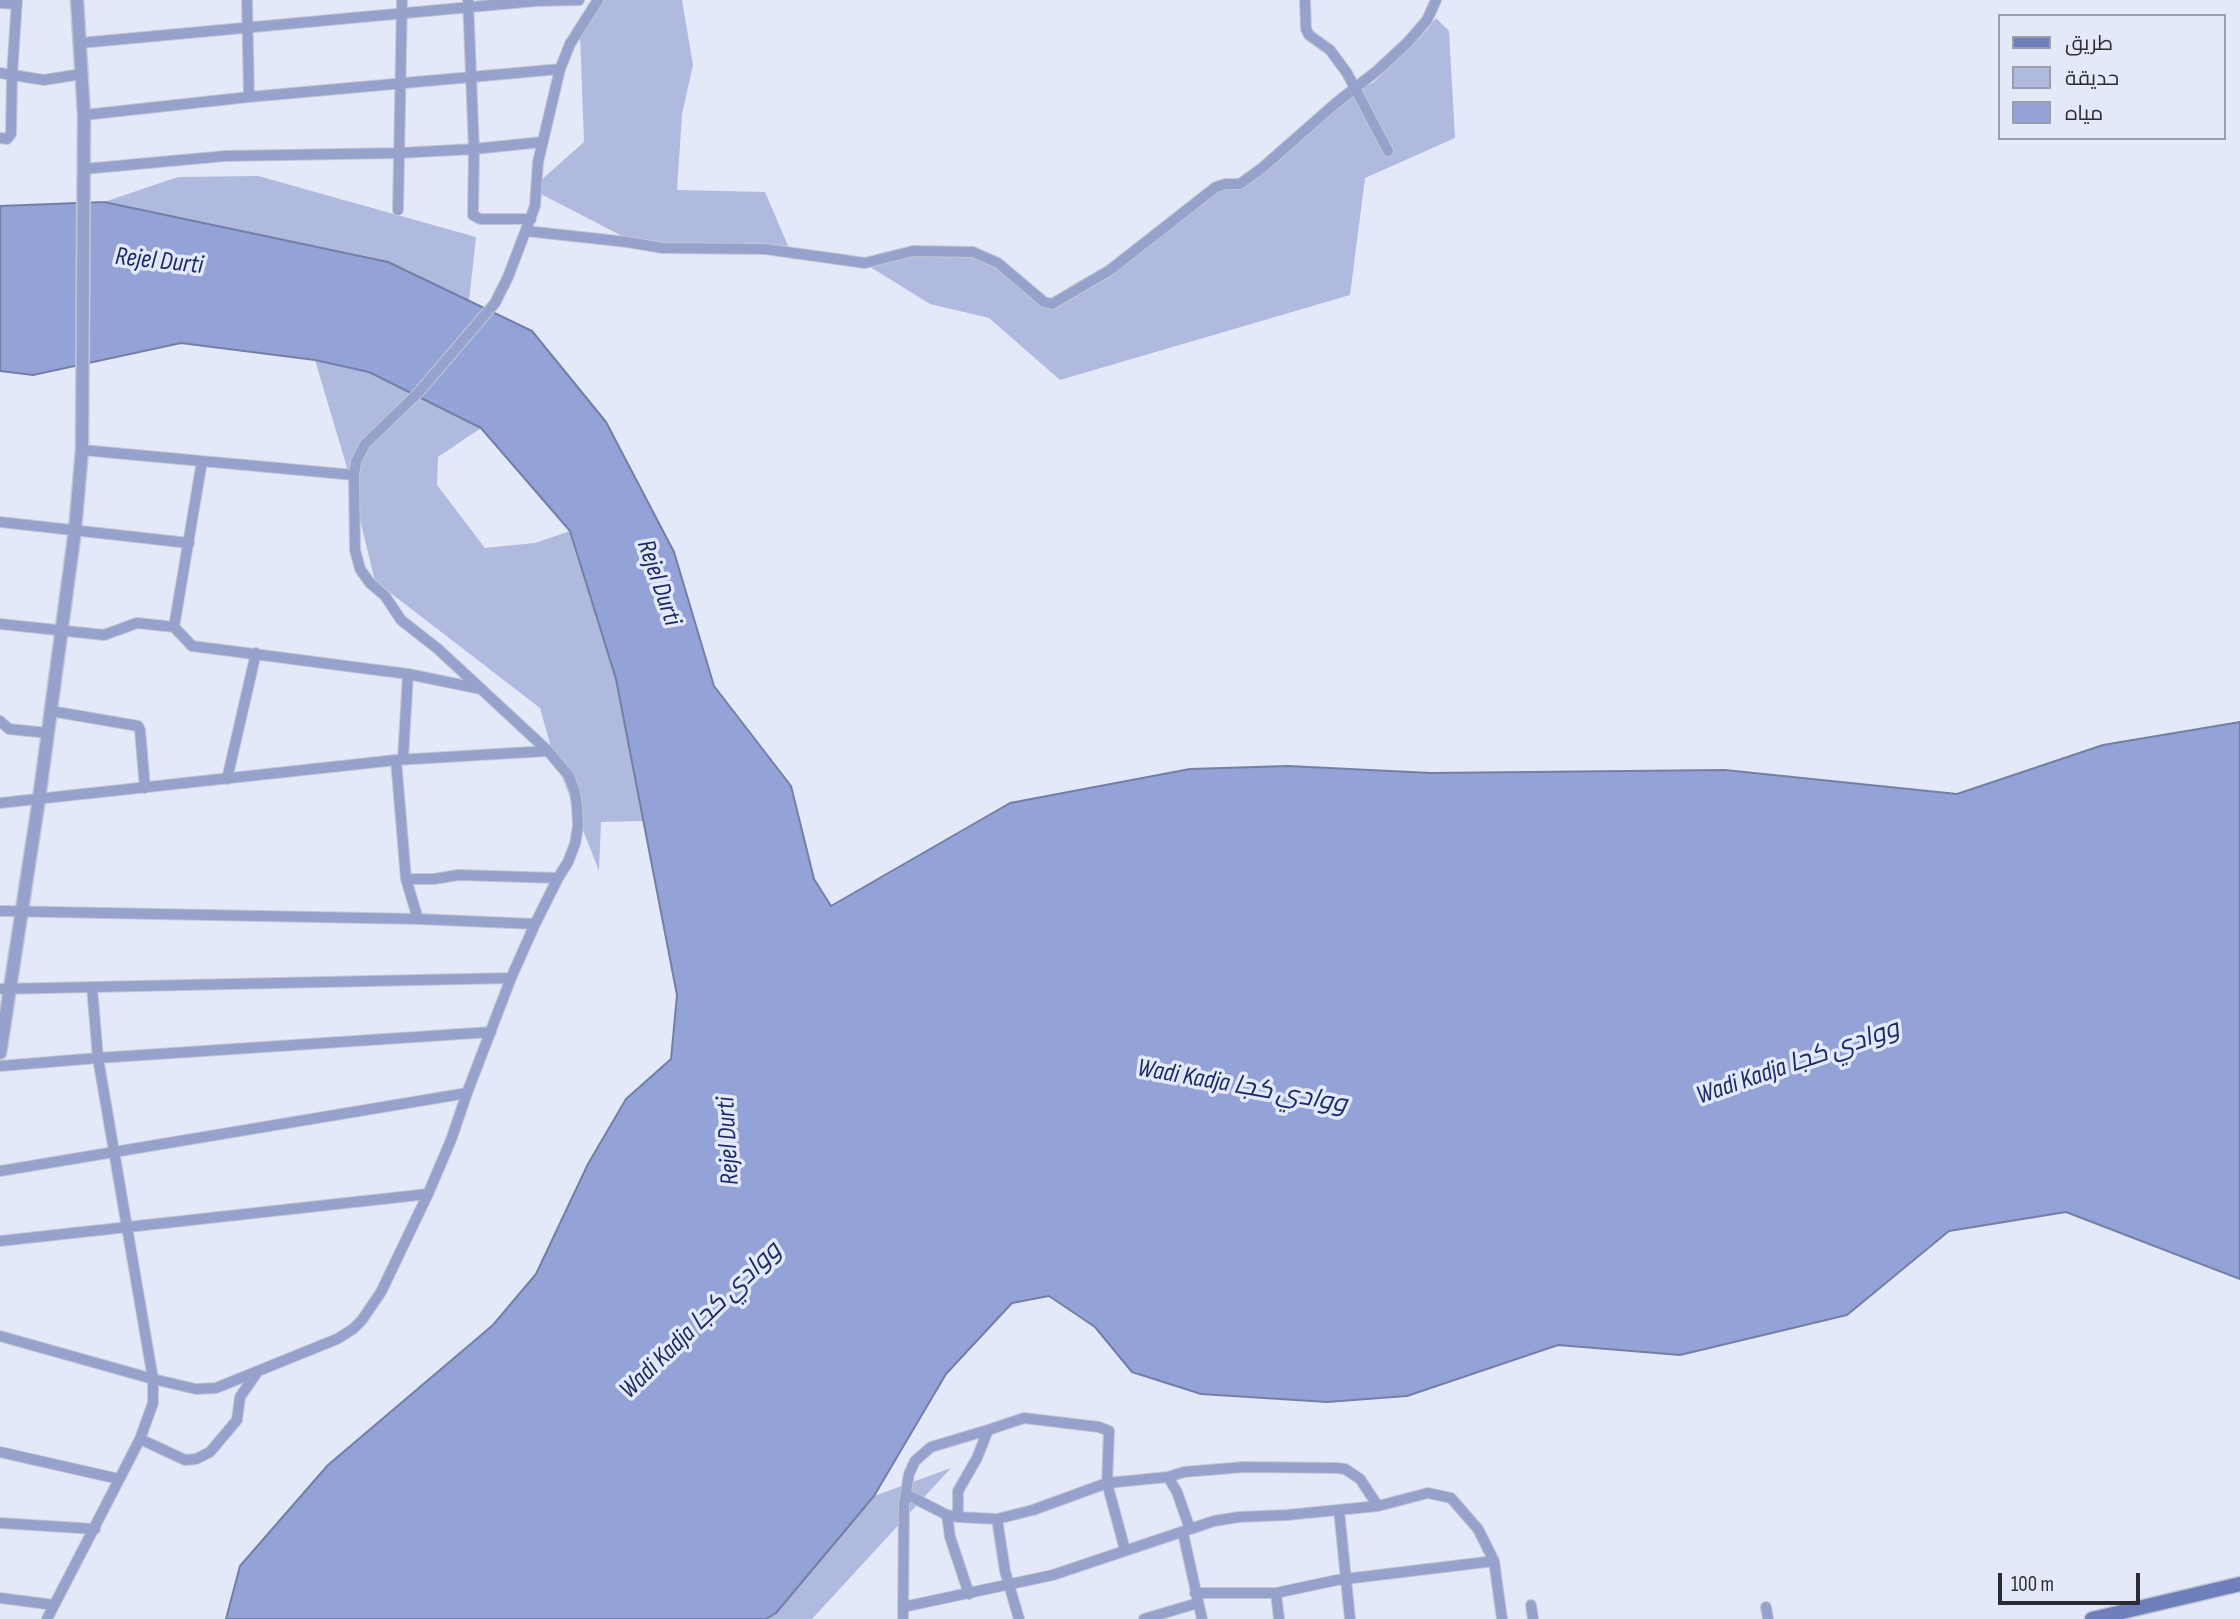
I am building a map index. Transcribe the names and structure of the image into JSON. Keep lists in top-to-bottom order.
{
  "water": ["Rejel Durti", "Wadi Kadja ووادي كجا"],
  "legend": ["طريق", "حديقة", "مياه"],
  "scale_bar": "100 m"
}
